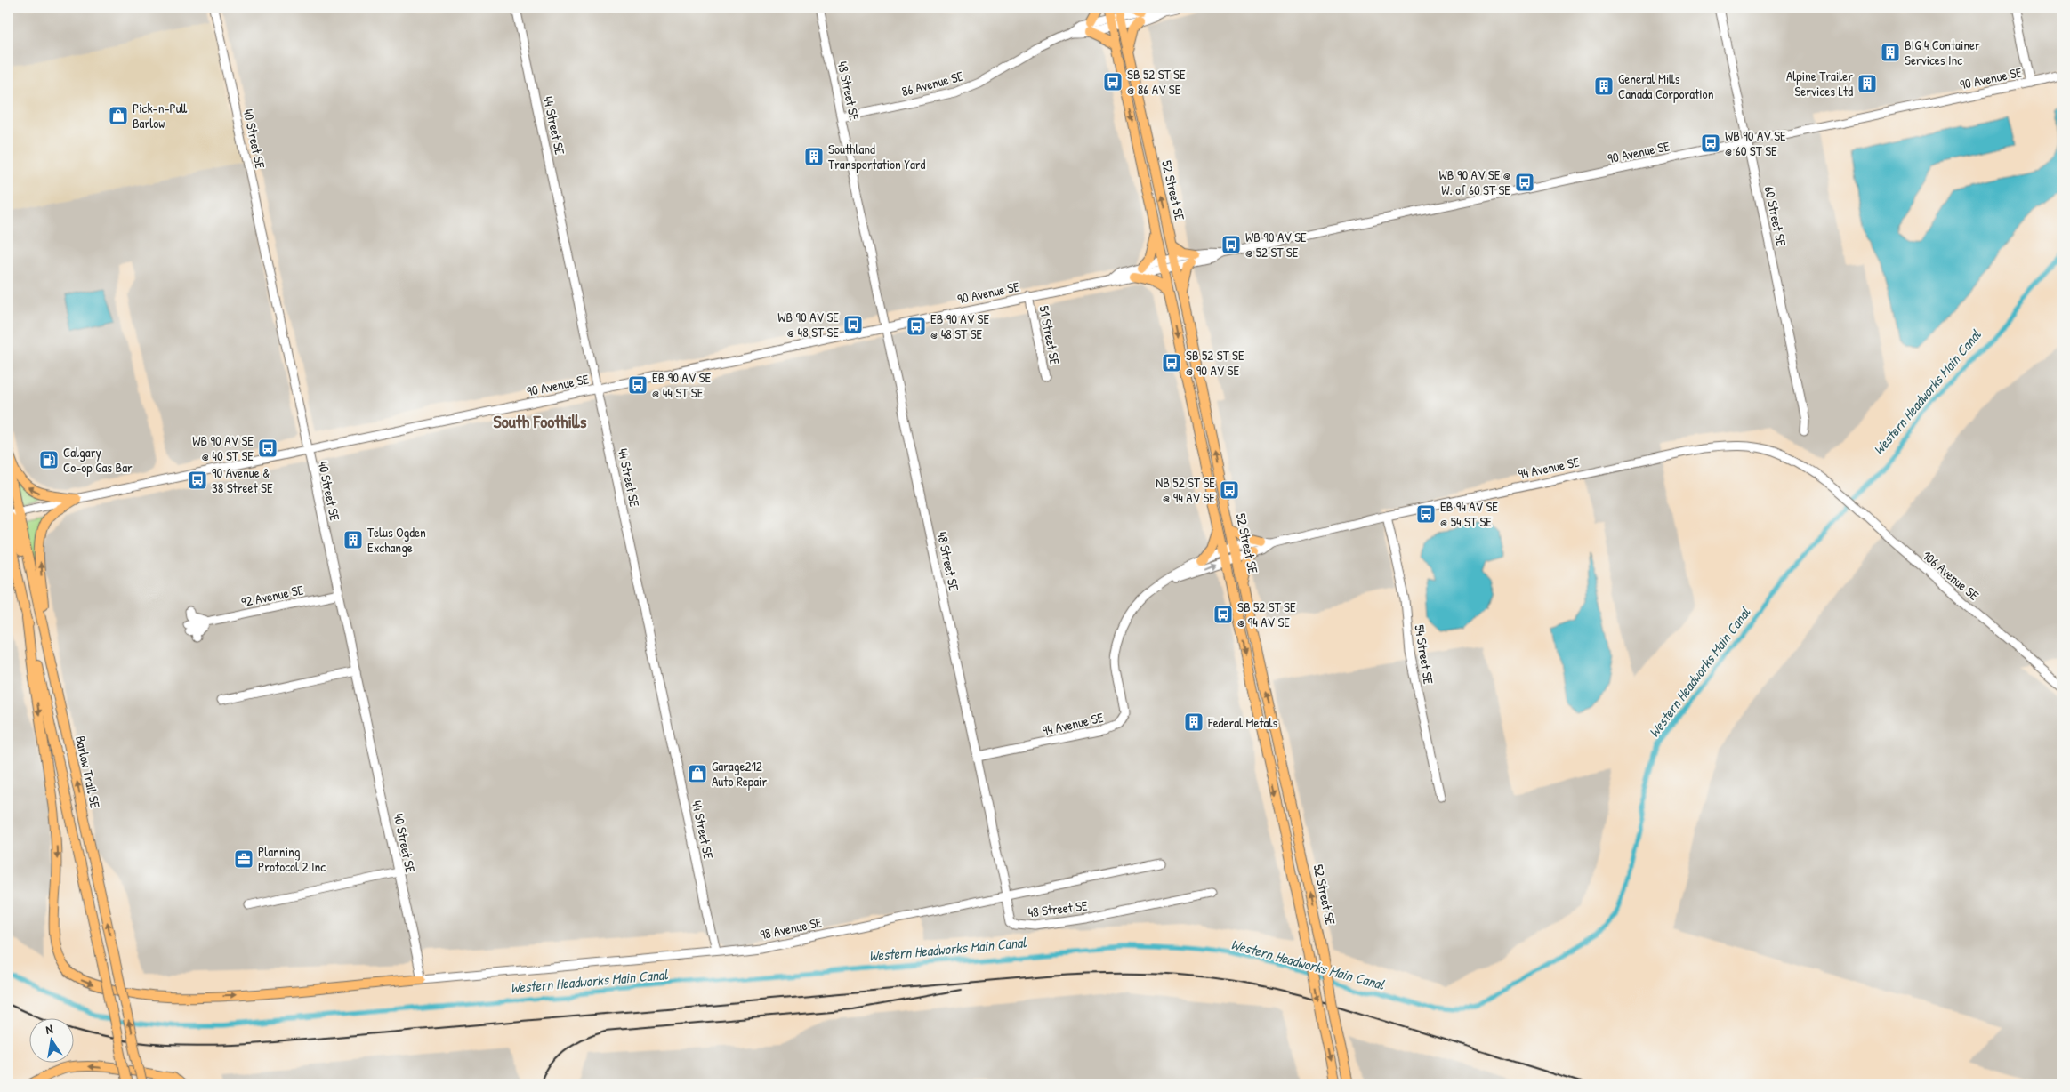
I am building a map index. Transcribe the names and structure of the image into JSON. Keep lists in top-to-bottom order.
{
  "streets": {
    "main road": ["52 Street SE", "Barlow Trail SE"],
    "street": [
      "90 Avenue SE",
      "86 Avenue SE",
      "48 Street SE",
      "44 Street SE",
      "40 Street SE",
      "60 Street SE",
      "51 Street SE",
      "94 Avenue SE",
      "106 Avenue SE",
      "92 Avenue SE",
      "54 Street SE",
      "98 Avenue SE"
    ]
  },
  "crossings": [
    ["90 Avenue SE", "48 Street SE"],
    ["90 Avenue SE", "44 Street SE"],
    ["90 Avenue SE", "40 Street SE"],
    ["90 Avenue SE", "52 Street SE"],
    ["90 Avenue SE", "60 Street SE"],
    ["90 Avenue SE", "51 Street SE"],
    ["90 Avenue SE", "Barlow Trail SE"],
    ["86 Avenue SE", "48 Street SE"],
    ["86 Avenue SE", "52 Street SE"],
    ["48 Street SE", "94 Avenue SE"],
    ["48 Street SE", "98 Avenue SE"],
    ["44 Street SE", "98 Avenue SE"],
    ["40 Street SE", "92 Avenue SE"],
    ["40 Street SE", "98 Avenue SE"],
    ["52 Street SE", "94 Avenue SE"],
    ["94 Avenue SE", "106 Avenue SE"],
    ["94 Avenue SE", "54 Street SE"]
  ],
  "districts": ["South Foothills"],
  "water": ["Western Headworks Main Canal"],
  "places": {
    "building": [
      "BIG 4 Container Services Inc",
      "Alpine Trailer Services Ltd",
      "General Mills Canada Corporation",
      "Southland Transportation Yard",
      "Telus Ogden Exchange",
      "Federal Metals"
    ],
    "bus stop": [
      "SB 52 ST SE @ 86 AV SE",
      "WB 90 AV SE @ 60 ST SE",
      "WB 90 AV SE @ W. of 60 ST SE",
      "WB 90 AV SE @ 52 ST SE",
      "WB 90 AV SE @ 48 ST SE",
      "EB 90 AV SE @ 48 ST SE",
      "SB 52 ST SE @ 90 AV SE",
      "EB 90 AV SE @ 44 ST SE",
      "WB 90 AV SE @ 40 ST SE",
      "90 Avenue & 38 Street SE",
      "NB 52 ST SE @ 94 AV SE",
      "EB 94 AV SE @ 54 ST SE",
      "SB 52 ST SE @ 94 AV SE"
    ],
    "shop": ["Pick-n-Pull Barlow", "Garage212 Auto Repair"],
    "fuel station": ["Calgary Co-op Gas Bar"],
    "office": ["Planning Protocol 2 Inc"]
  },
  "north": "top"
}
